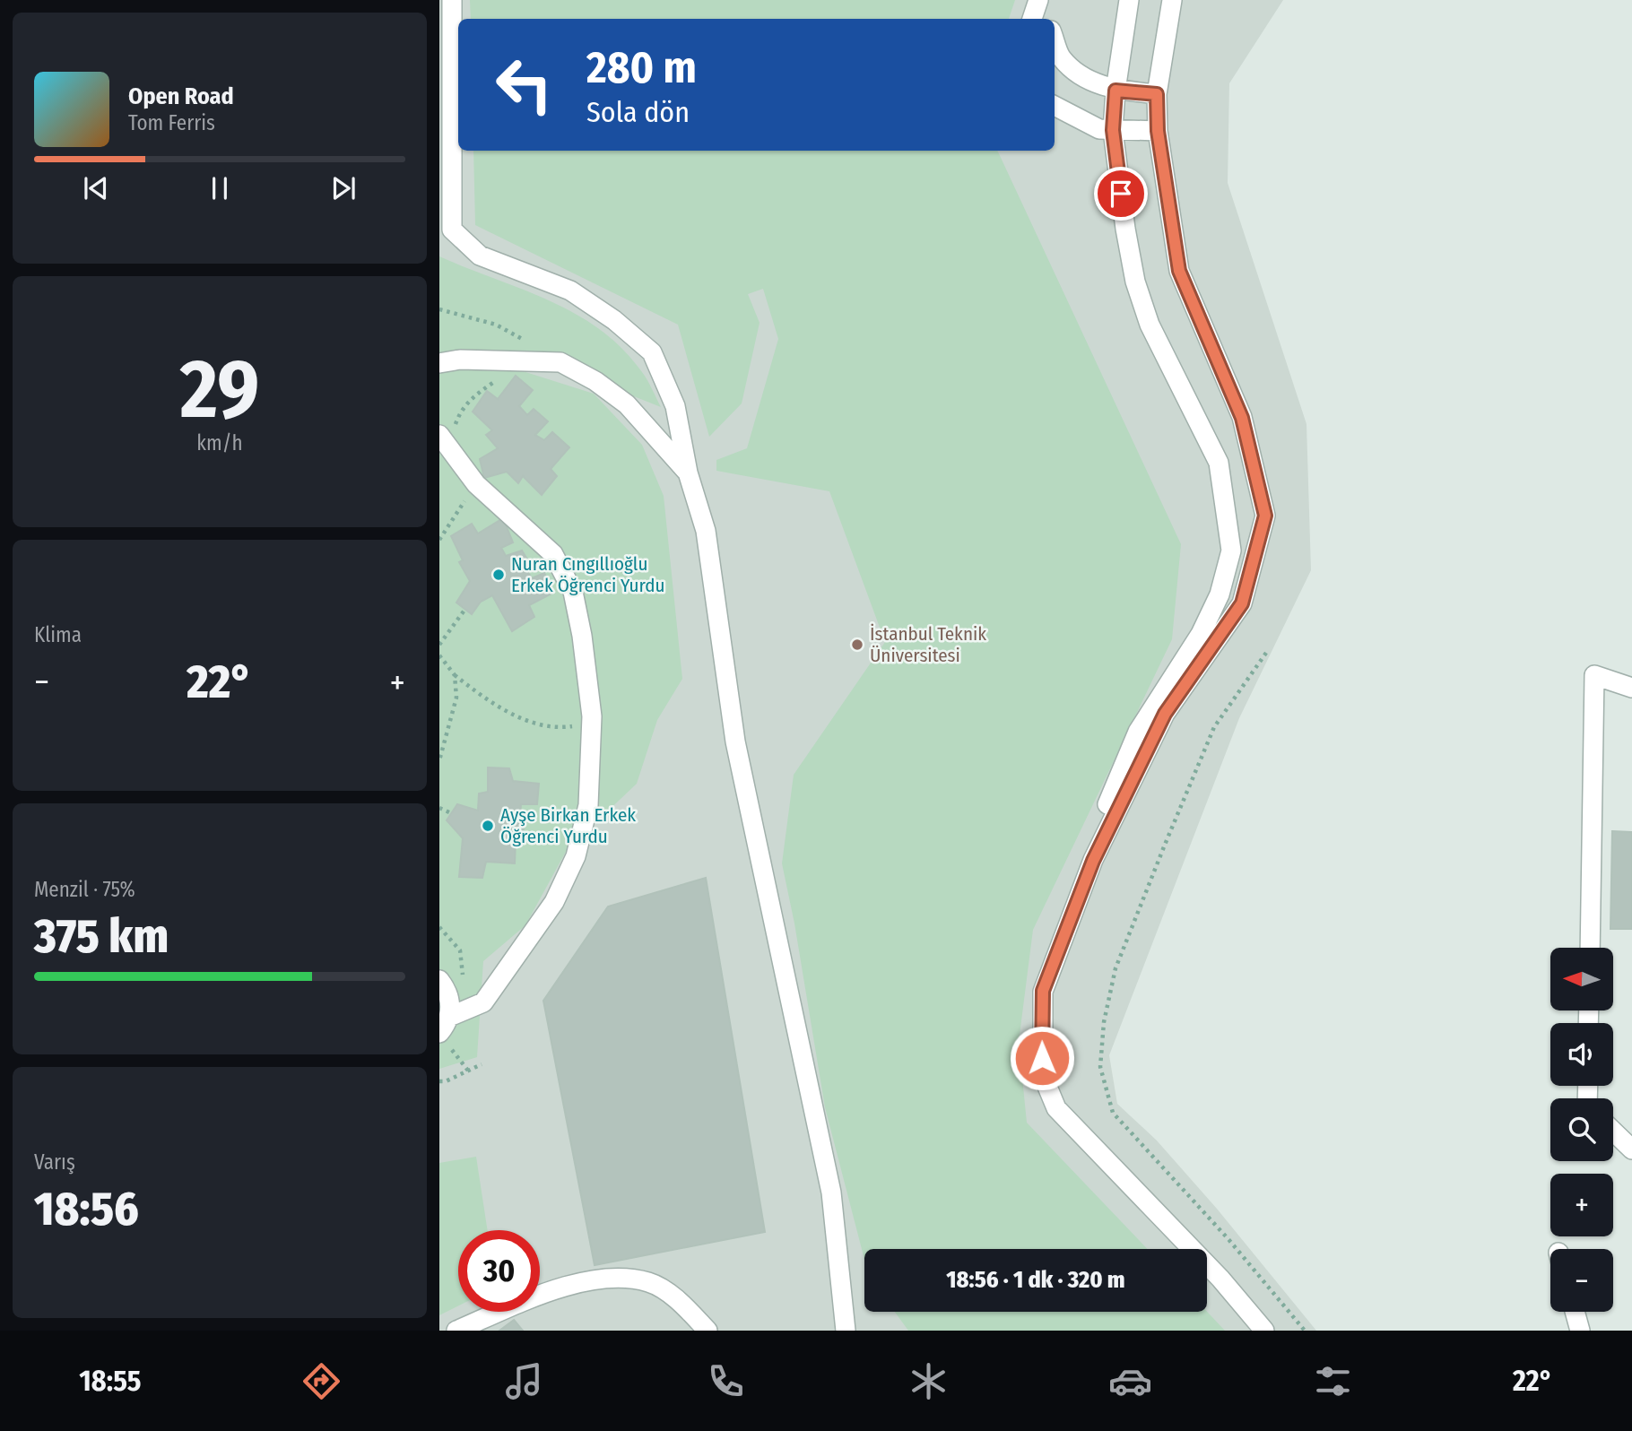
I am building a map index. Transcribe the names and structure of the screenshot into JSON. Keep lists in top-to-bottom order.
{
  "places": ["Nuran Cıngıllıoğlu Erkek Öğrenci Yurdu", "İstanbul Teknik Üniversitesi", "Ayşe Birkan Erkek Öğrenci Yurdu"],
  "north": "left",
  "page": {
    "turn": ["280 m", "Sola dön"],
    "song": ["Open Road", "Tom Ferris"],
    "tile": [
      ["29", "km/h"],
      "Klima",
      ["Menzil · 75%", "375 km"],
      ["Varış", "18:56"]
    ],
    "heat": ["−", "22°", "+"],
    "map_buttons": ["+", "−"],
    "limit": "30",
    "trip": "18:56 · 1 dk · 320 m",
    "tabs": ["18:55", "22°"]
  }
}
